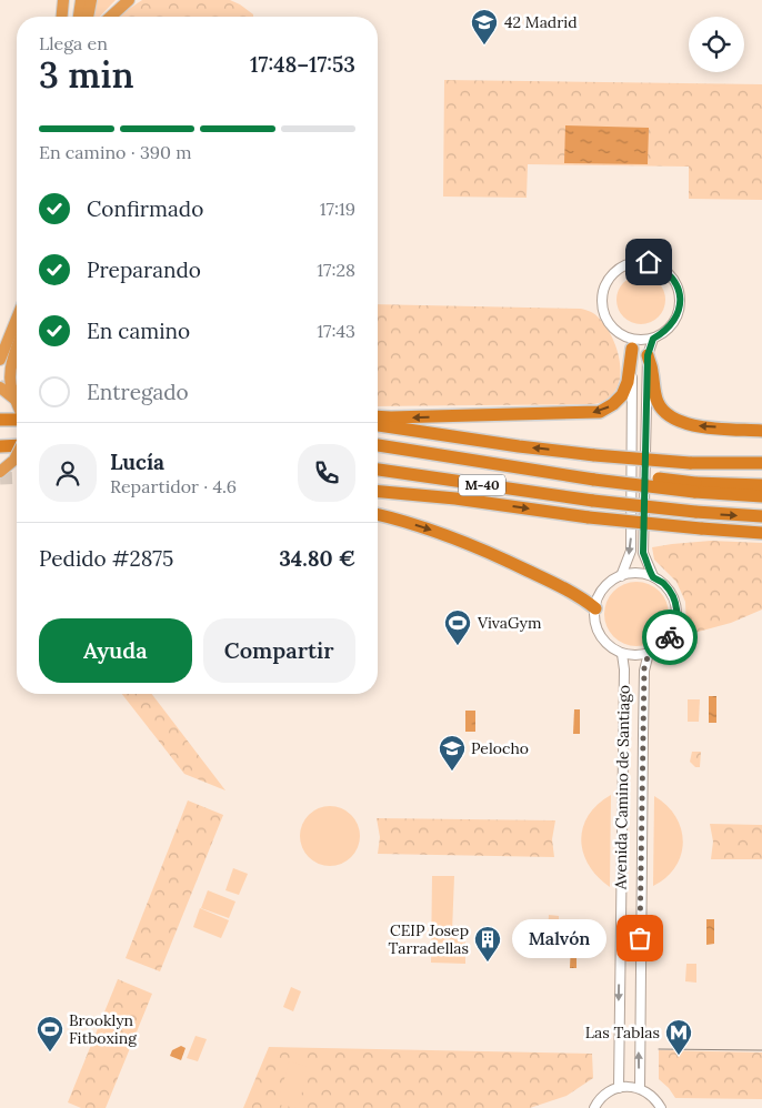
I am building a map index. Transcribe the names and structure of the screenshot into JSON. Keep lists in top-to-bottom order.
{
  "streets": {
    "highway": ["M-40"],
    "street": ["Avenida Camino de Santiago"]
  },
  "places": {
    "school or university": ["42 Madrid", "Pelocho"],
    "sports": ["VivaGym", "Brooklyn Fitboxing"],
    "other": ["Malvón"],
    "building": ["CEIP Josep Tarradellas"],
    "metro station": ["Las Tablas"]
  },
  "page": {
    "heading": ["3 min", "Llega en", "17:48–17:53"],
    "panel": [
      "Lucía",
      "Repartidor · 4.6",
      "Pedido #2875",
      "34.80 €"
    ],
    "bar": "En camino · 390 m",
    "list": [
      ["Confirmado", "17:19"],
      ["Preparando", "17:28"],
      ["En camino", "17:43"],
      "Entregado"
    ],
    "buttons": ["Ayuda", "Compartir"],
    "bubble": "Malvón"
  }
}
